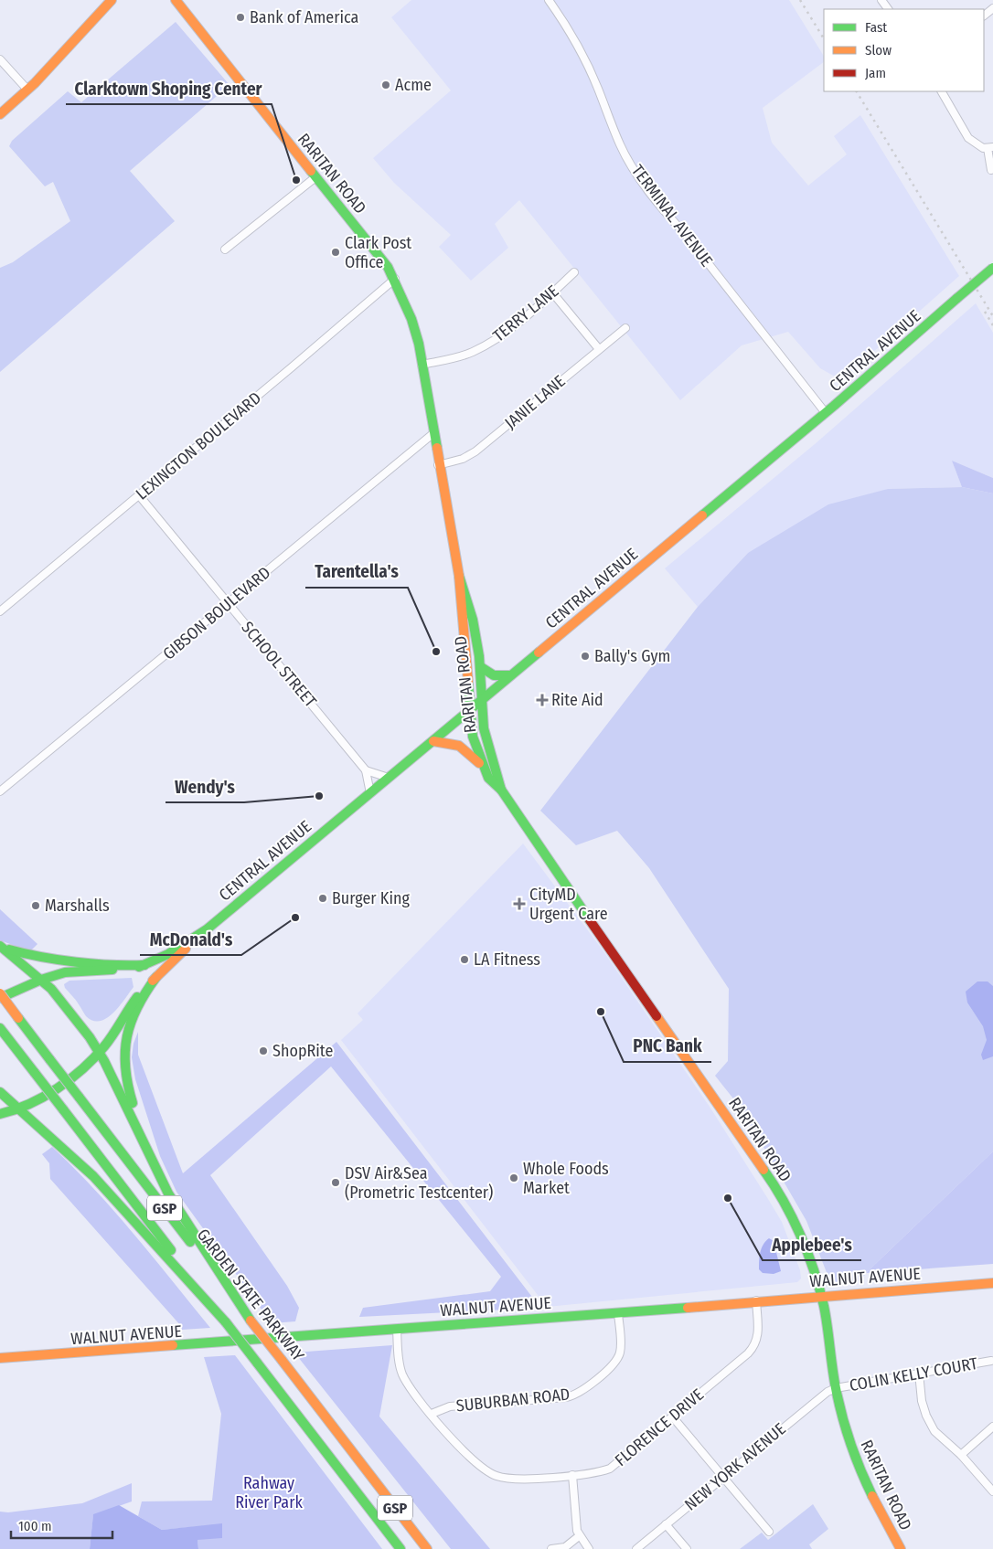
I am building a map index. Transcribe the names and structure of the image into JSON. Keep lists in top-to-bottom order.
{
  "streets": {
    "main road": [
      "RARITAN ROAD",
      "CENTRAL AVENUE",
      "GSP",
      "WALNUT AVENUE",
      "GARDEN STATE PARKWAY"
    ],
    "street": [
      "TERMINAL AVENUE",
      "TERRY LANE",
      "JANIE LANE",
      "LEXINGTON BOULEVARD",
      "GIBSON BOULEVARD",
      "SCHOOL STREET",
      "COLIN KELLY COURT",
      "SUBURBAN ROAD",
      "FLORENCE DRIVE",
      "NEW YORK AVENUE"
    ]
  },
  "crossings": [
    ["RARITAN ROAD", "TERRY LANE"],
    ["RARITAN ROAD", "CENTRAL AVENUE"],
    ["RARITAN ROAD", "JANIE LANE"],
    ["RARITAN ROAD", "LEXINGTON BOULEVARD"],
    ["RARITAN ROAD", "GIBSON BOULEVARD"],
    ["RARITAN ROAD", "WALNUT AVENUE"],
    ["RARITAN ROAD", "COLIN KELLY COURT"],
    ["RARITAN ROAD", "NEW YORK AVENUE"],
    ["TERMINAL AVENUE", "CENTRAL AVENUE"],
    ["LEXINGTON BOULEVARD", "SCHOOL STREET"],
    ["GIBSON BOULEVARD", "SCHOOL STREET"],
    ["WALNUT AVENUE", "SUBURBAN ROAD"],
    ["WALNUT AVENUE", "FLORENCE DRIVE"],
    ["COLIN KELLY COURT", "NEW YORK AVENUE"],
    ["SUBURBAN ROAD", "FLORENCE DRIVE"]
  ],
  "parks": ["Rahway River Park"],
  "places": {
    "other": [
      "Bank of America",
      "Acme",
      "Clarktown Shoping Center",
      "Clark Post Office",
      "Tarentella's",
      "Bally's Gym",
      "Wendy's",
      "Burger King",
      "Marshalls",
      "McDonald's",
      "LA Fitness",
      "PNC Bank",
      "ShopRite",
      "Whole Foods Market",
      "DSV Air&Sea (Prometric Testcenter)",
      "Applebee's"
    ],
    "health": ["Rite Aid", "CityMD Urgent Care"]
  },
  "legend": ["Fast", "Slow", "Jam"],
  "scale_bar": "100 m"
}
